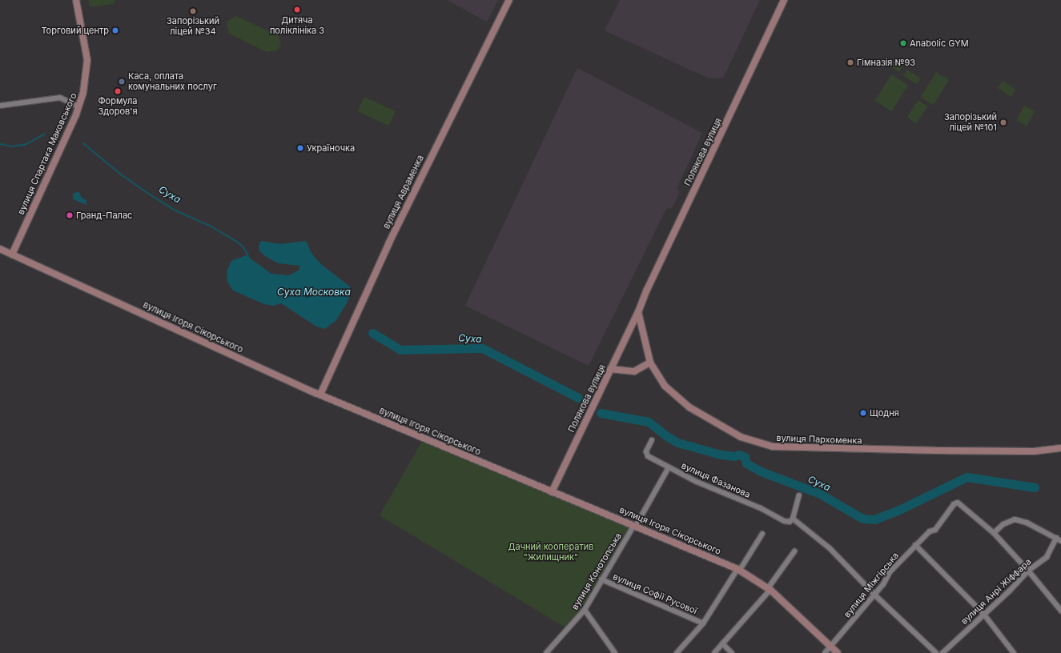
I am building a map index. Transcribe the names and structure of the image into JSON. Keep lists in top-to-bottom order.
{
  "streets": {
    "main road": [
      "Полякова вулиця",
      "вулиця Спартака Маковського",
      "вулиця Авраменка",
      "вулиця Ігоря Сікорського",
      "вулиця Пархоменка"
    ],
    "street": [
      "вулиця Фазанова",
      "вулиця Конотопська",
      "вулиця Міжгірська",
      "вулиця Анрі Жіффара",
      "вулиця Софії Русової"
    ]
  },
  "crossings": [
    ["Полякова вулиця", "вулиця Ігоря Сікорського"],
    ["вулиця Спартака Маковського", "вулиця Ігоря Сікорського"],
    ["вулиця Авраменка", "вулиця Ігоря Сікорського"],
    ["вулиця Ігоря Сікорського", "вулиця Конотопська"],
    ["вулиця Ігоря Сікорського", "вулиця Міжгірська"],
    ["вулиця Фазанова", "вулиця Конотопська"],
    ["вулиця Конотопська", "вулиця Софії Русової"]
  ],
  "water": ["Суха", "Суха Московка"],
  "parks": ["Дачний кооператив \"Жилищник\""],
  "places": [
    "Дитяча поліклініка 3",
    "Запорізький ліцей №34",
    "Торговий центр",
    "Anabolic GYM",
    "Гімназія №93",
    "Каса, оплата комунальних послуг",
    "Формула Здоров'я",
    "Запорізький ліцей №101",
    "Україночка",
    "Гранд-Палас",
    "Щодня"
  ]
}
